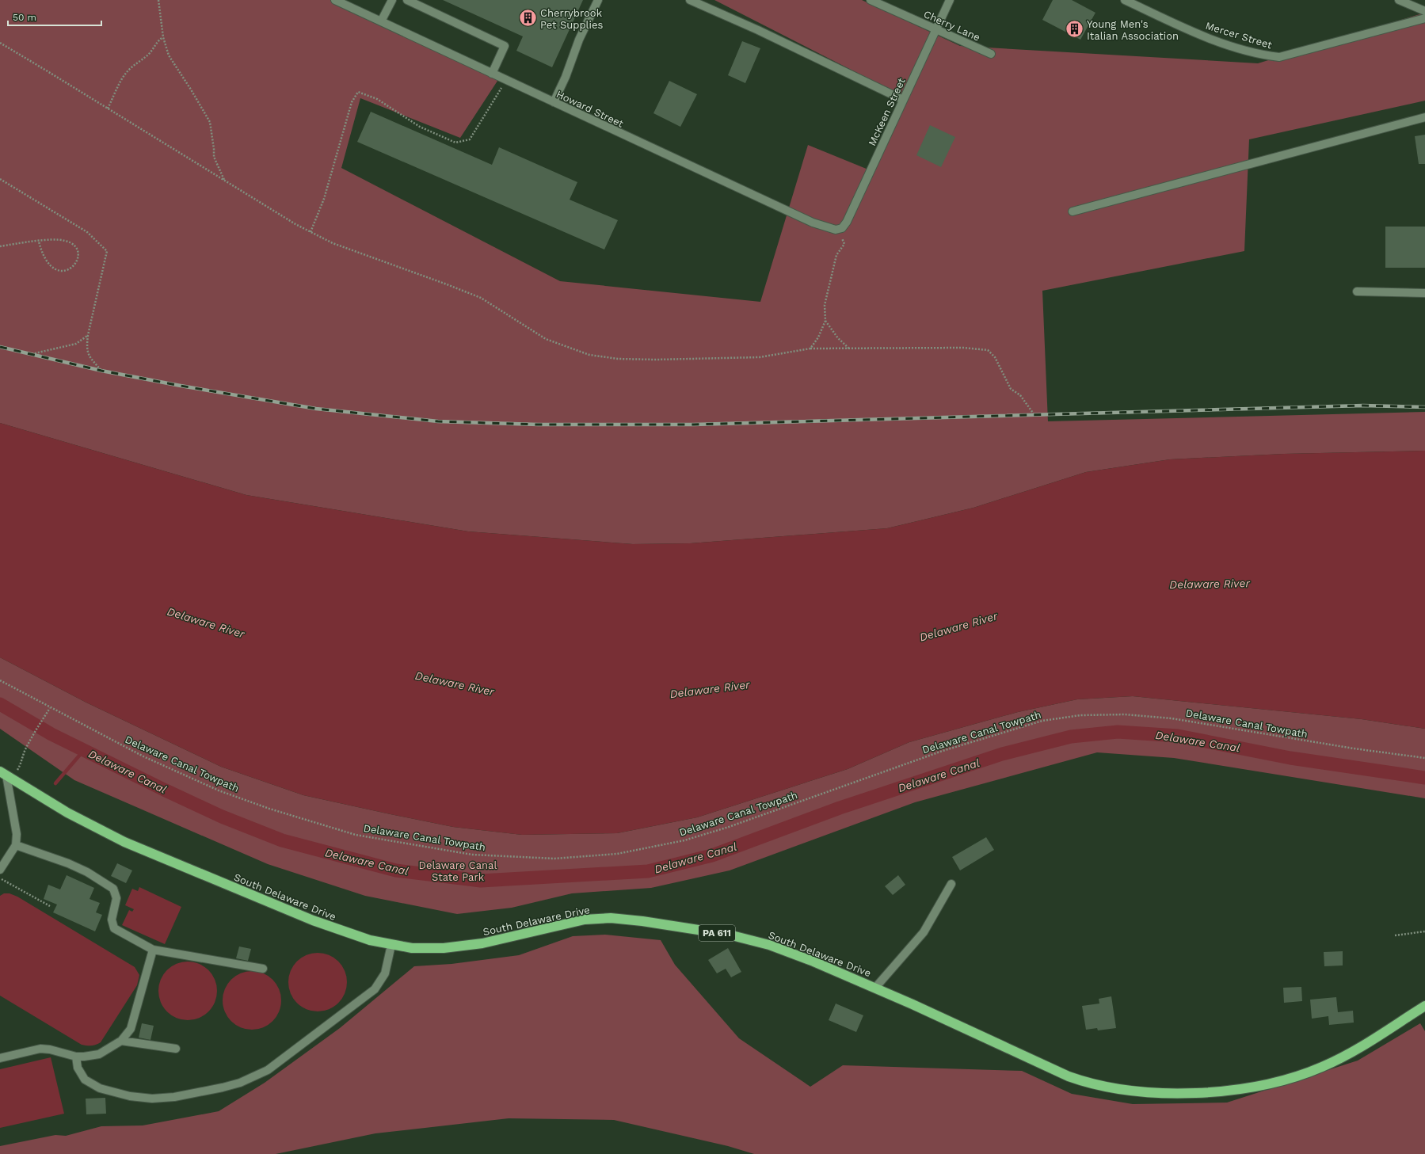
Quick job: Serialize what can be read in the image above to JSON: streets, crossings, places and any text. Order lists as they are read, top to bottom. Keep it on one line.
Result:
{"streets":{"highway":["South Delaware Drive","PA 611"],"street":["Cherry Lane","Mercer Street","Howard Street","McKeen Street"],"path":["Delaware Canal Towpath"]},"crossings":[["Cherry Lane","McKeen Street"],["Howard Street","McKeen Street"]],"water":["Delaware River","Delaware Canal"],"parks":["Delaware Canal State Park"],"places":{"building":["Cherrybrook Pet Supplies","Young Men's Italian Association"]},"scale_bar":"50 m"}
